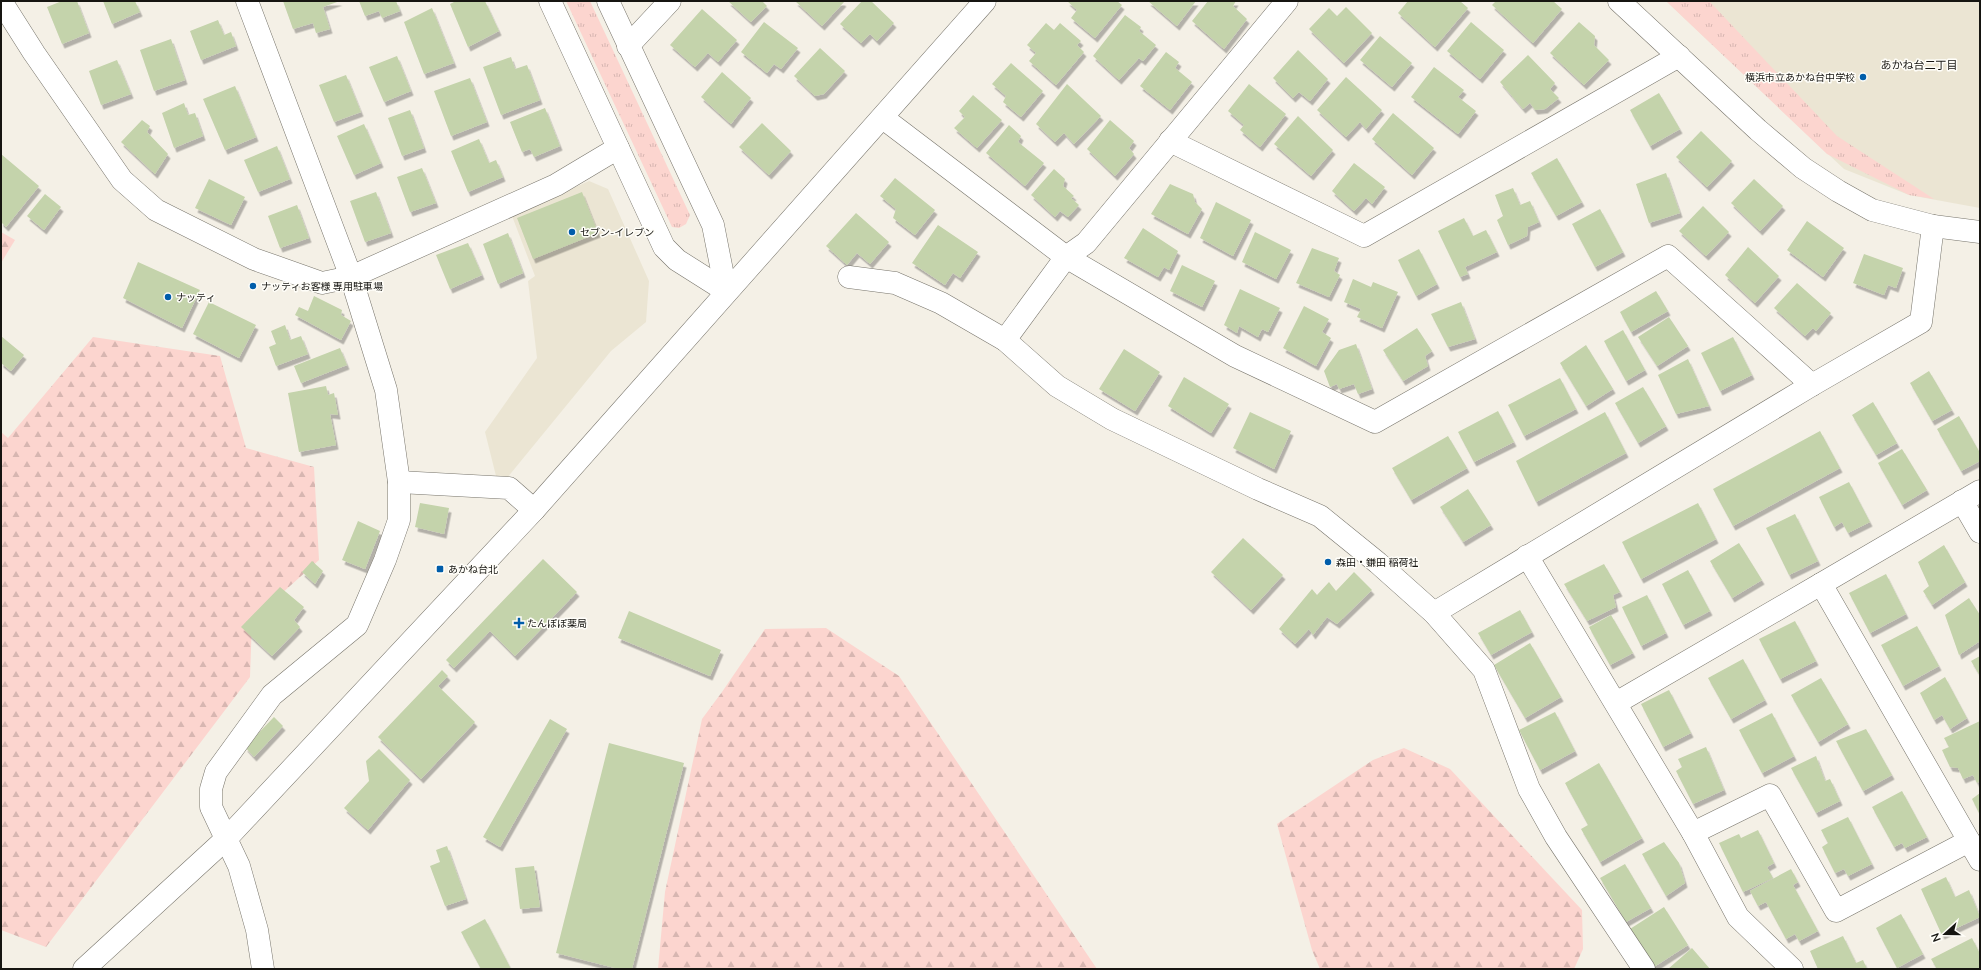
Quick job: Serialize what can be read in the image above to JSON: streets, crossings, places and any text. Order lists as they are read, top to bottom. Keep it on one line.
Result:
{"districts":["あかね台二丁目"],"places":{"other":["横浜市立あかね台中学校","セブン-イレブン","ナッティお客様 専用駐車場","ナッティ","森田・鎌田 稲荷社"],"transit":["あかね台北"],"health":["たんぽぽ薬局"]},"north":"left"}
